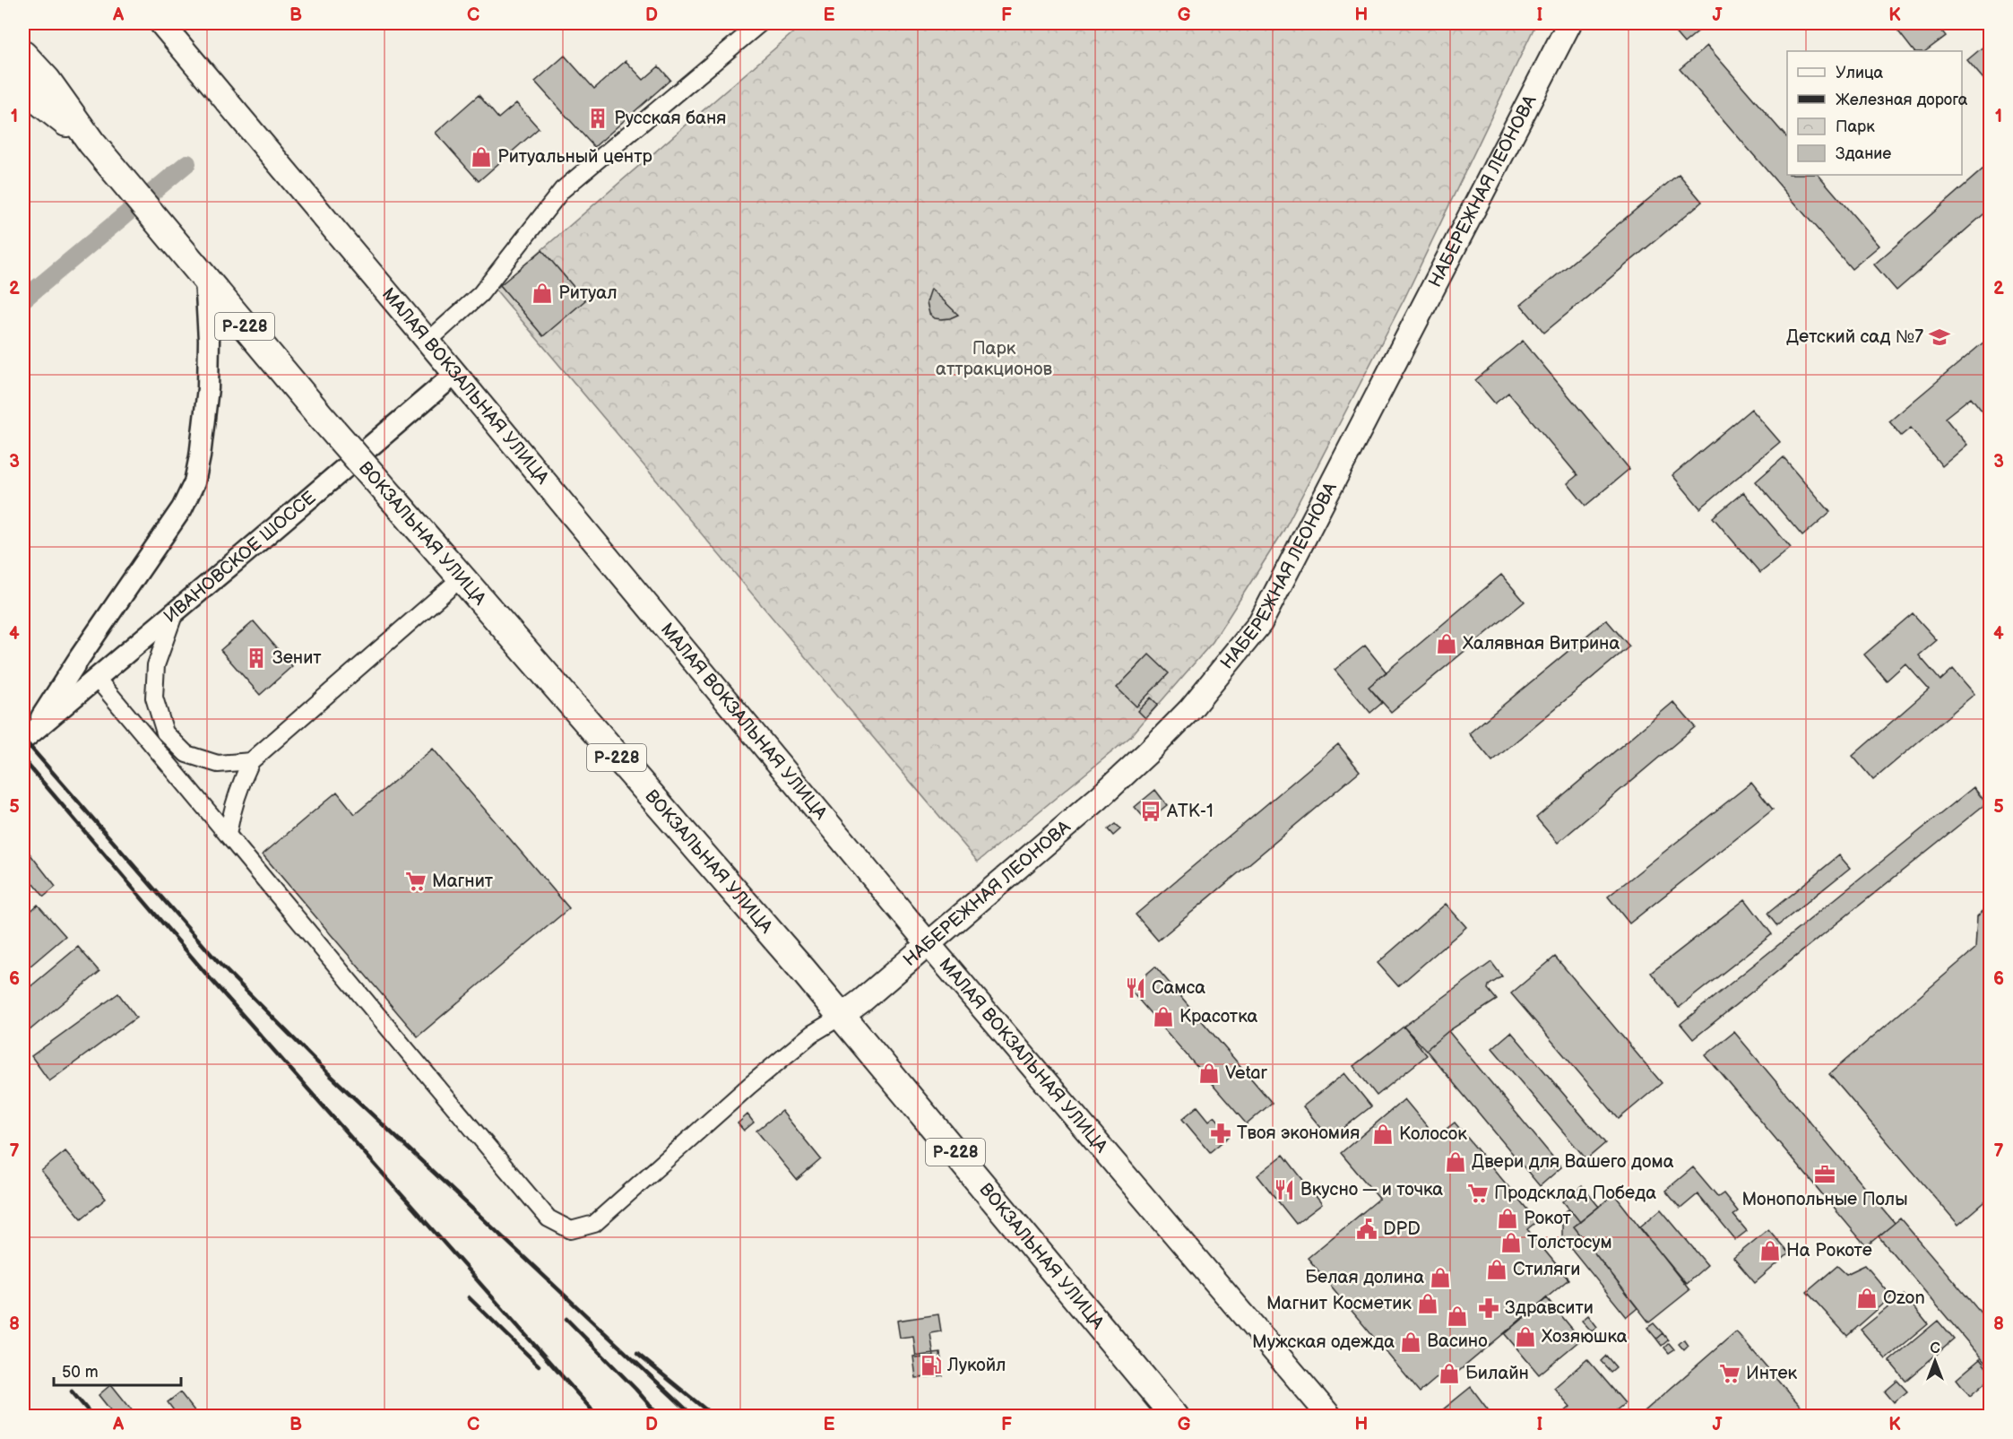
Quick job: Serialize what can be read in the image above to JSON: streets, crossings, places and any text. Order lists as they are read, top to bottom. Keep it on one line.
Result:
{"streets":{"highway":["Р-228","ВОКЗАЛЬНАЯ УЛИЦА"],"main road":["НАБЕРЕЖНАЯ ЛЕОНОВА","МАЛАЯ ВОКЗАЛЬНАЯ УЛИЦА"],"street":["ИВАНОВСКОЕ ШОССЕ"]},"crossings":[["НАБЕРЕЖНАЯ ЛЕОНОВА","МАЛАЯ ВОКЗАЛЬНАЯ УЛИЦА"],["НАБЕРЕЖНАЯ ЛЕОНОВА","ВОКЗАЛЬНАЯ УЛИЦА"],["Р-228","ВОКЗАЛЬНАЯ УЛИЦА"],["МАЛАЯ ВОКЗАЛЬНАЯ УЛИЦА","ИВАНОВСКОЕ ШОССЕ"]],"parks":["Парк аттракционов"],"places":{"building":["Русская баня","Зенит"],"shop":["Ритуальный центр","Ритуал","Халявная Витрина","Красотка","Vetar","Колосок","Двери для Вашего дома","Рокот","Толстосум","На Рокоте","Стиляги","Белая долина","Ozon","Магнит Косметик","Васино","Хозяюшка","Мужская одежда","Билайн"],"school or university":["Детский сад №7"],"bus stop":["АТК-1"],"supermarket":["Магнит","Продсклад Победа","Интек"],"restaurant":["Самса","Вкусно — и точка"],"pharmacy":["Твоя экономия","Здравсити"],"office":["Монопольные Полы"],"public building":["DPD"],"fuel station":["Лукойл"]},"legend":["Улица","Железная дорога","Парк","Здание"],"scale_bar":"50 m","north":"top","grid":{"columns":["A","B","C","D","E","F","G","H","I","J","K"],"rows":["1","2","3","4","5","6","7","8"]}}
